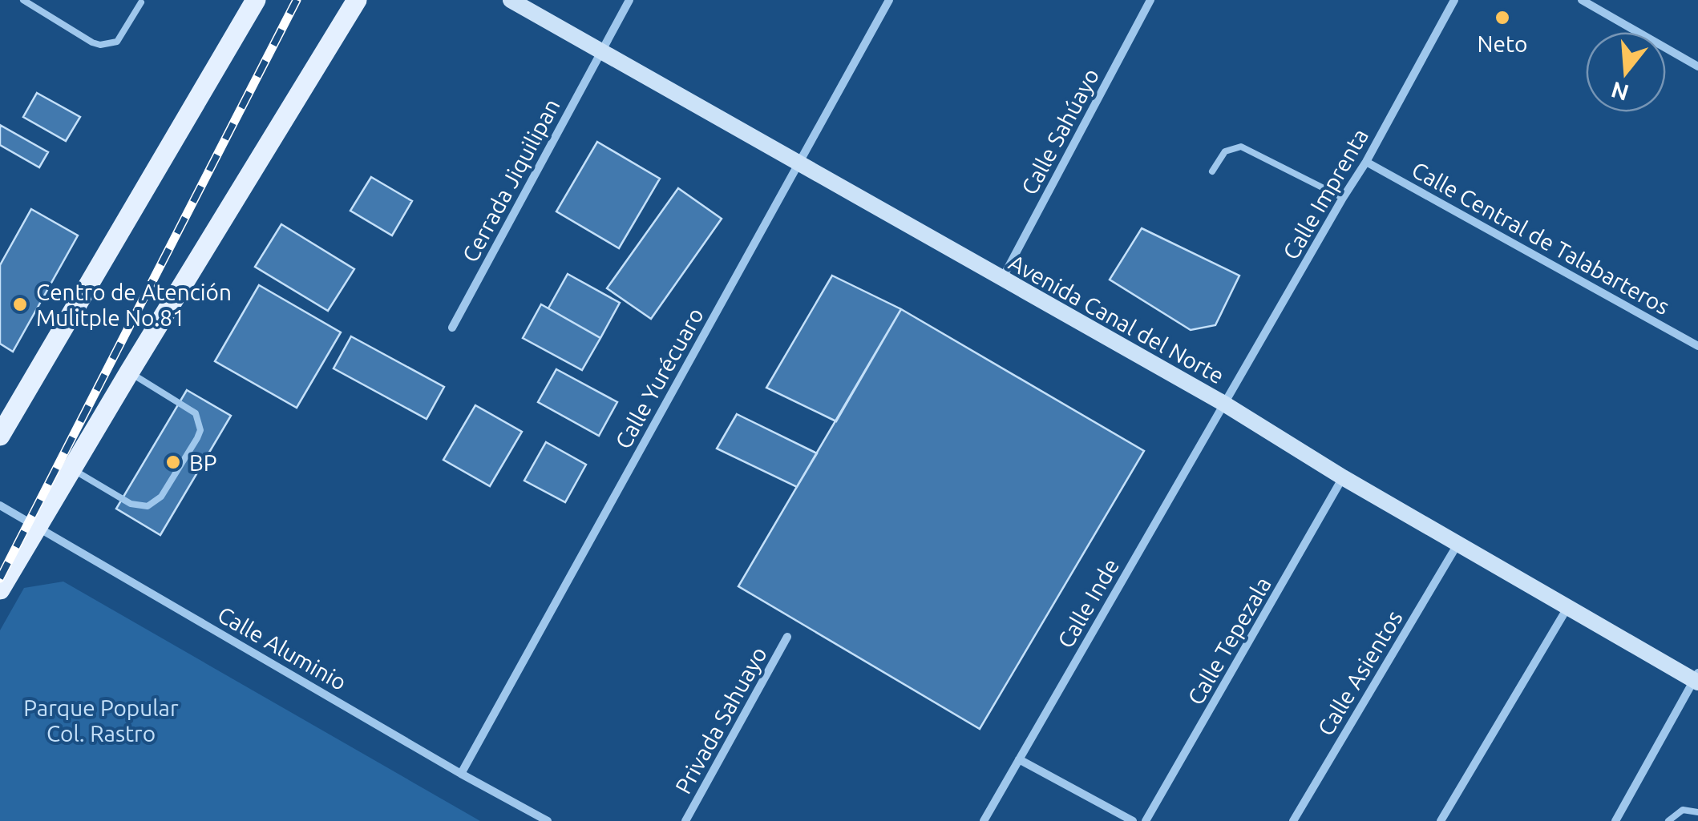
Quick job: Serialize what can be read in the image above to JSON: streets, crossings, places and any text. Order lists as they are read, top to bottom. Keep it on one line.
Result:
{"streets":{"main road":["Avenida Canal del Norte"],"street":["Calle Sahúayo","Cerrada Jiquilipan","Calle Imprenta","Calle Central de Talabarteros","Calle Yurécuaro","Calle Inde","Calle Tepezala","Calle Aluminio","Calle Asientos","Privada Sahuayo"]},"crossings":[["Calle Sahúayo","Avenida Canal del Norte"],["Cerrada Jiquilipan","Avenida Canal del Norte"],["Calle Imprenta","Calle Central de Talabarteros"],["Calle Imprenta","Avenida Canal del Norte"],["Calle Imprenta","Calle Inde"],["Avenida Canal del Norte","Calle Yurécuaro"],["Avenida Canal del Norte","Calle Inde"],["Avenida Canal del Norte","Calle Tepezala"],["Avenida Canal del Norte","Calle Asientos"],["Calle Yurécuaro","Calle Aluminio"]],"parks":["Parque Popular Col. Rastro"],"places":["Neto","Centro de Atención Mulitple No.81","BP"],"north":"bottom"}
